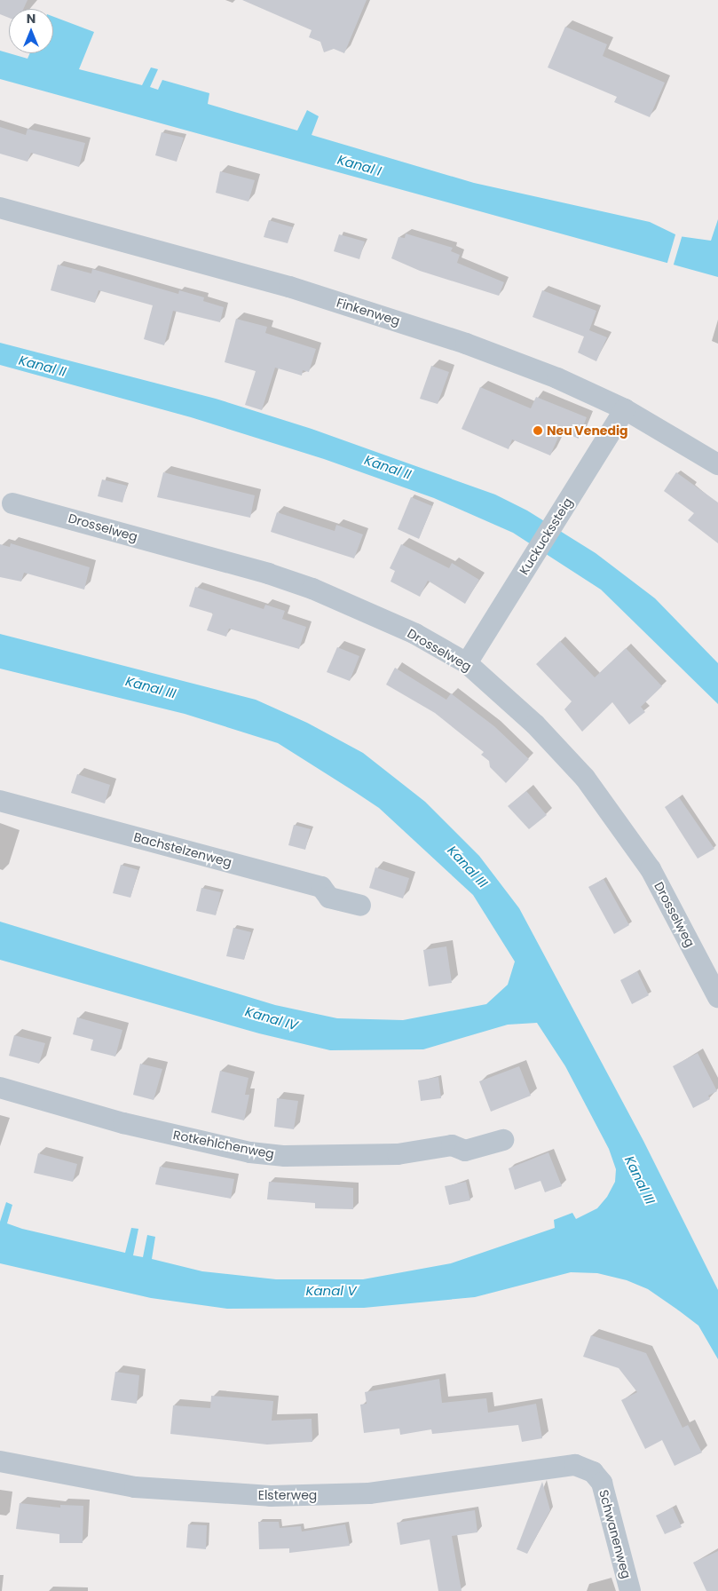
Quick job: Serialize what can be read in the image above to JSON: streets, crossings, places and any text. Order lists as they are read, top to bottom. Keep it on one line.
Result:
{"streets":{"street":["Finkenweg","Drosselweg","Kuckuckssteig","Bachstelzenweg","Rotkehlchenweg","Elsterweg","Schwanenweg"]},"crossings":[["Finkenweg","Kuckuckssteig"],["Drosselweg","Kuckuckssteig"],["Elsterweg","Schwanenweg"]],"water":["Kanal I","Kanal II","Kanal III","Kanal IV","Kanal V"],"places":["Neu Venedig"],"north":"top"}
